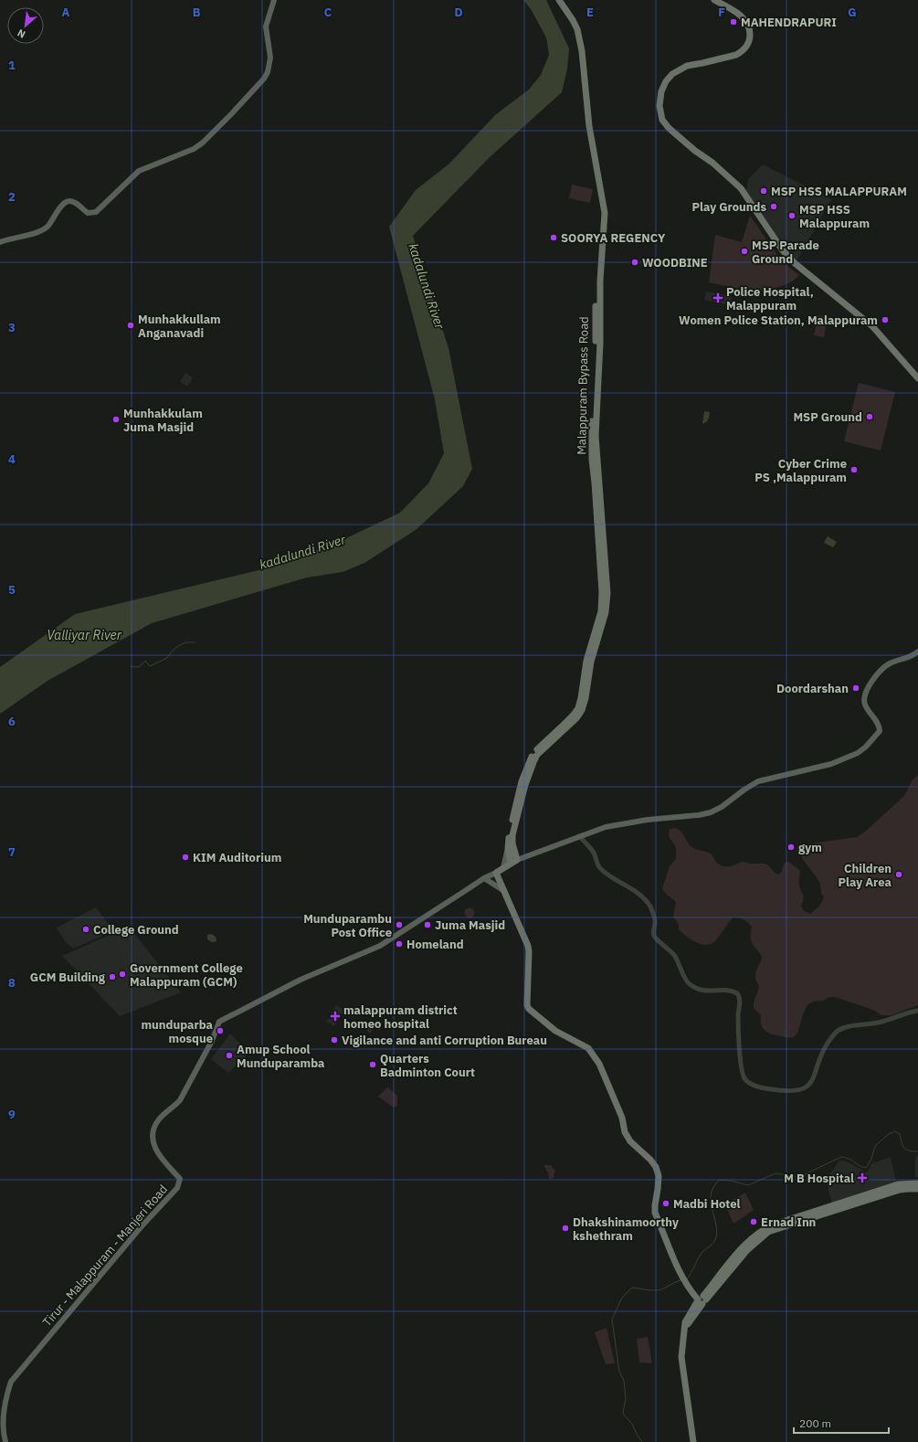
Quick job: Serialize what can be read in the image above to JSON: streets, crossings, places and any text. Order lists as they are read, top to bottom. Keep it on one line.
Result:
{"streets":{"highway":["Malappuram Bypass Road","Tirur - Malappuram - Manjeri Road"]},"crossings":[["Malappuram Bypass Road","Tirur - Malappuram - Manjeri Road"]],"water":["kadalundi River","Valliyar River"],"places":{"other":["MAHENDRAPURI","MSP HSS MALAPPURAM","Play Grounds","MSP HSS Malappuram","SOORYA REGENCY","MSP Parade Ground","WOODBINE","Women Police Station, Malappuram","Munhakkullam Anganavadi","MSP Ground","Munhakkulam Juma Masjid","Cyber Crime PS ,Malappuram","Doordarshan","gym","KIM Auditorium","Children Play Area","Munduparambu Post Office","Juma Masjid","College Ground","Homeland","Government College Malappuram (GCM)","GCM Building","munduparba mosque","Vigilance and anti Corruption Bureau","Amup School Munduparamba","Quarters Badminton Court","Madbi Hotel","Ernad Inn","Dhakshinamoorthy kshethram"],"health":["Police Hospital, Malappuram","malappuram district homeo hospital","M B Hospital"]},"scale_bar":"200 m","north":"bottom left","grid":{"columns":["A","B","C","D","E","F","G"],"rows":["1","2","3","4","5","6","7","8","9"]}}
